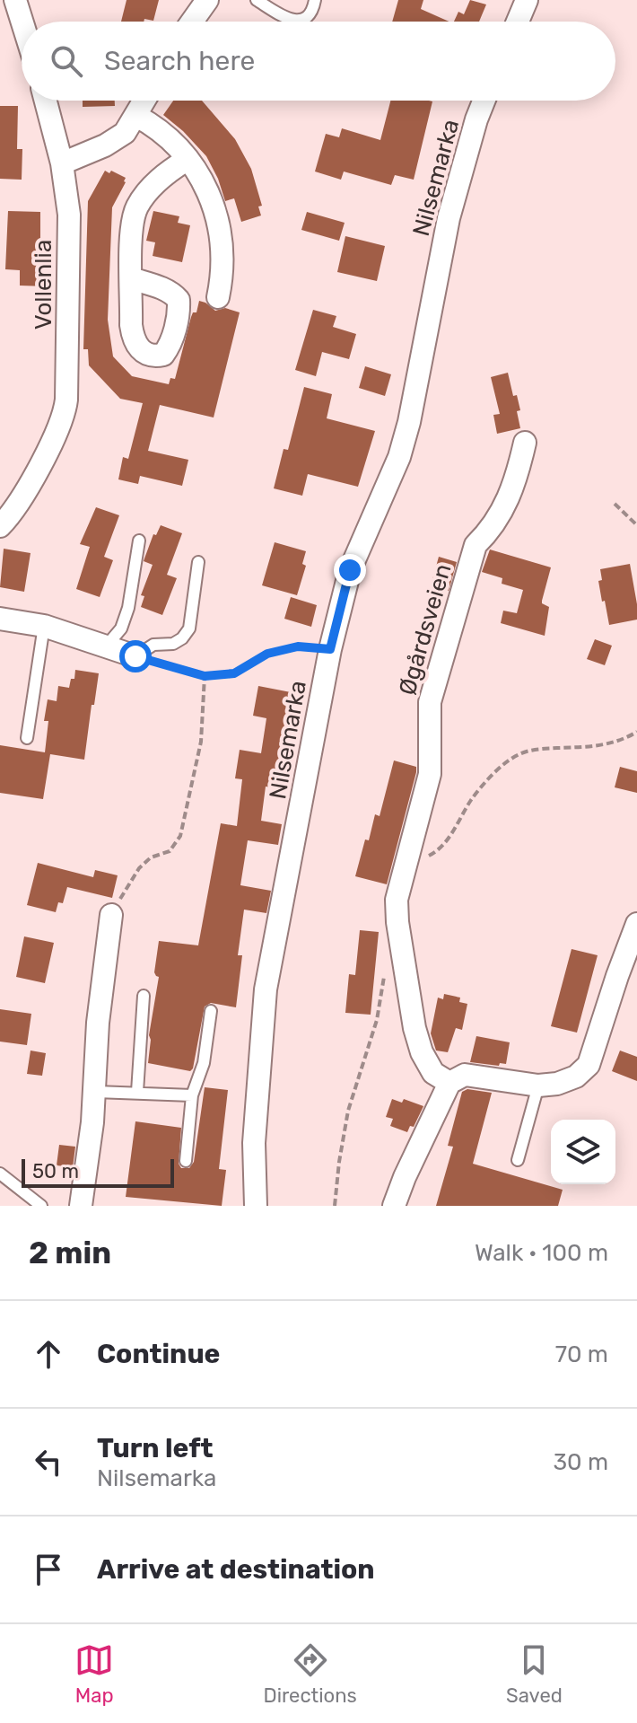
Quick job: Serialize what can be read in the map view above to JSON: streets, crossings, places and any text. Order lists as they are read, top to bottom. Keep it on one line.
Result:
{"streets":{"street":["Nilsemarka","Vollenlia","Øgårdsveien"]},"scale_bar":"50 m","page":{"search":"Search here","scale":"50 m","heading":["2 min","Walk · 100 m"],"list":[["Continue","70 m"],["Turn left","Nilsemarka","30 m"],"Arrive at destination"],"nav":["Map","Directions","Saved"]}}
